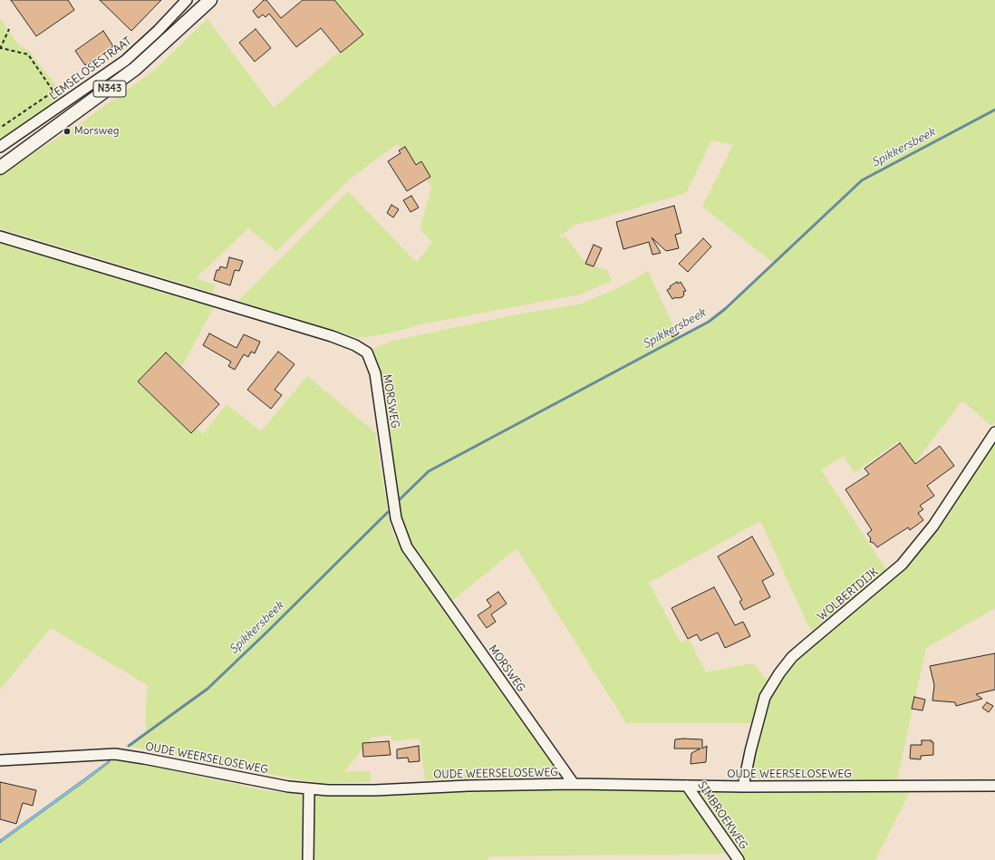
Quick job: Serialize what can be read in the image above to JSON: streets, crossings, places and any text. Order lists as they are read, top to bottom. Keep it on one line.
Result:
{"streets":{"main road":["N343"],"street":["LEMSELOSESTRAAT","MORSWEG","WOLBERTDIJK","OUDE WEERSELOSEWEG","SIMBROEKWEG"]},"crossings":[["MORSWEG","OUDE WEERSELOSEWEG"],["WOLBERTDIJK","OUDE WEERSELOSEWEG"],["OUDE WEERSELOSEWEG","SIMBROEKWEG"]],"water":["Spikkersbeek"],"places":["Morsweg"]}
